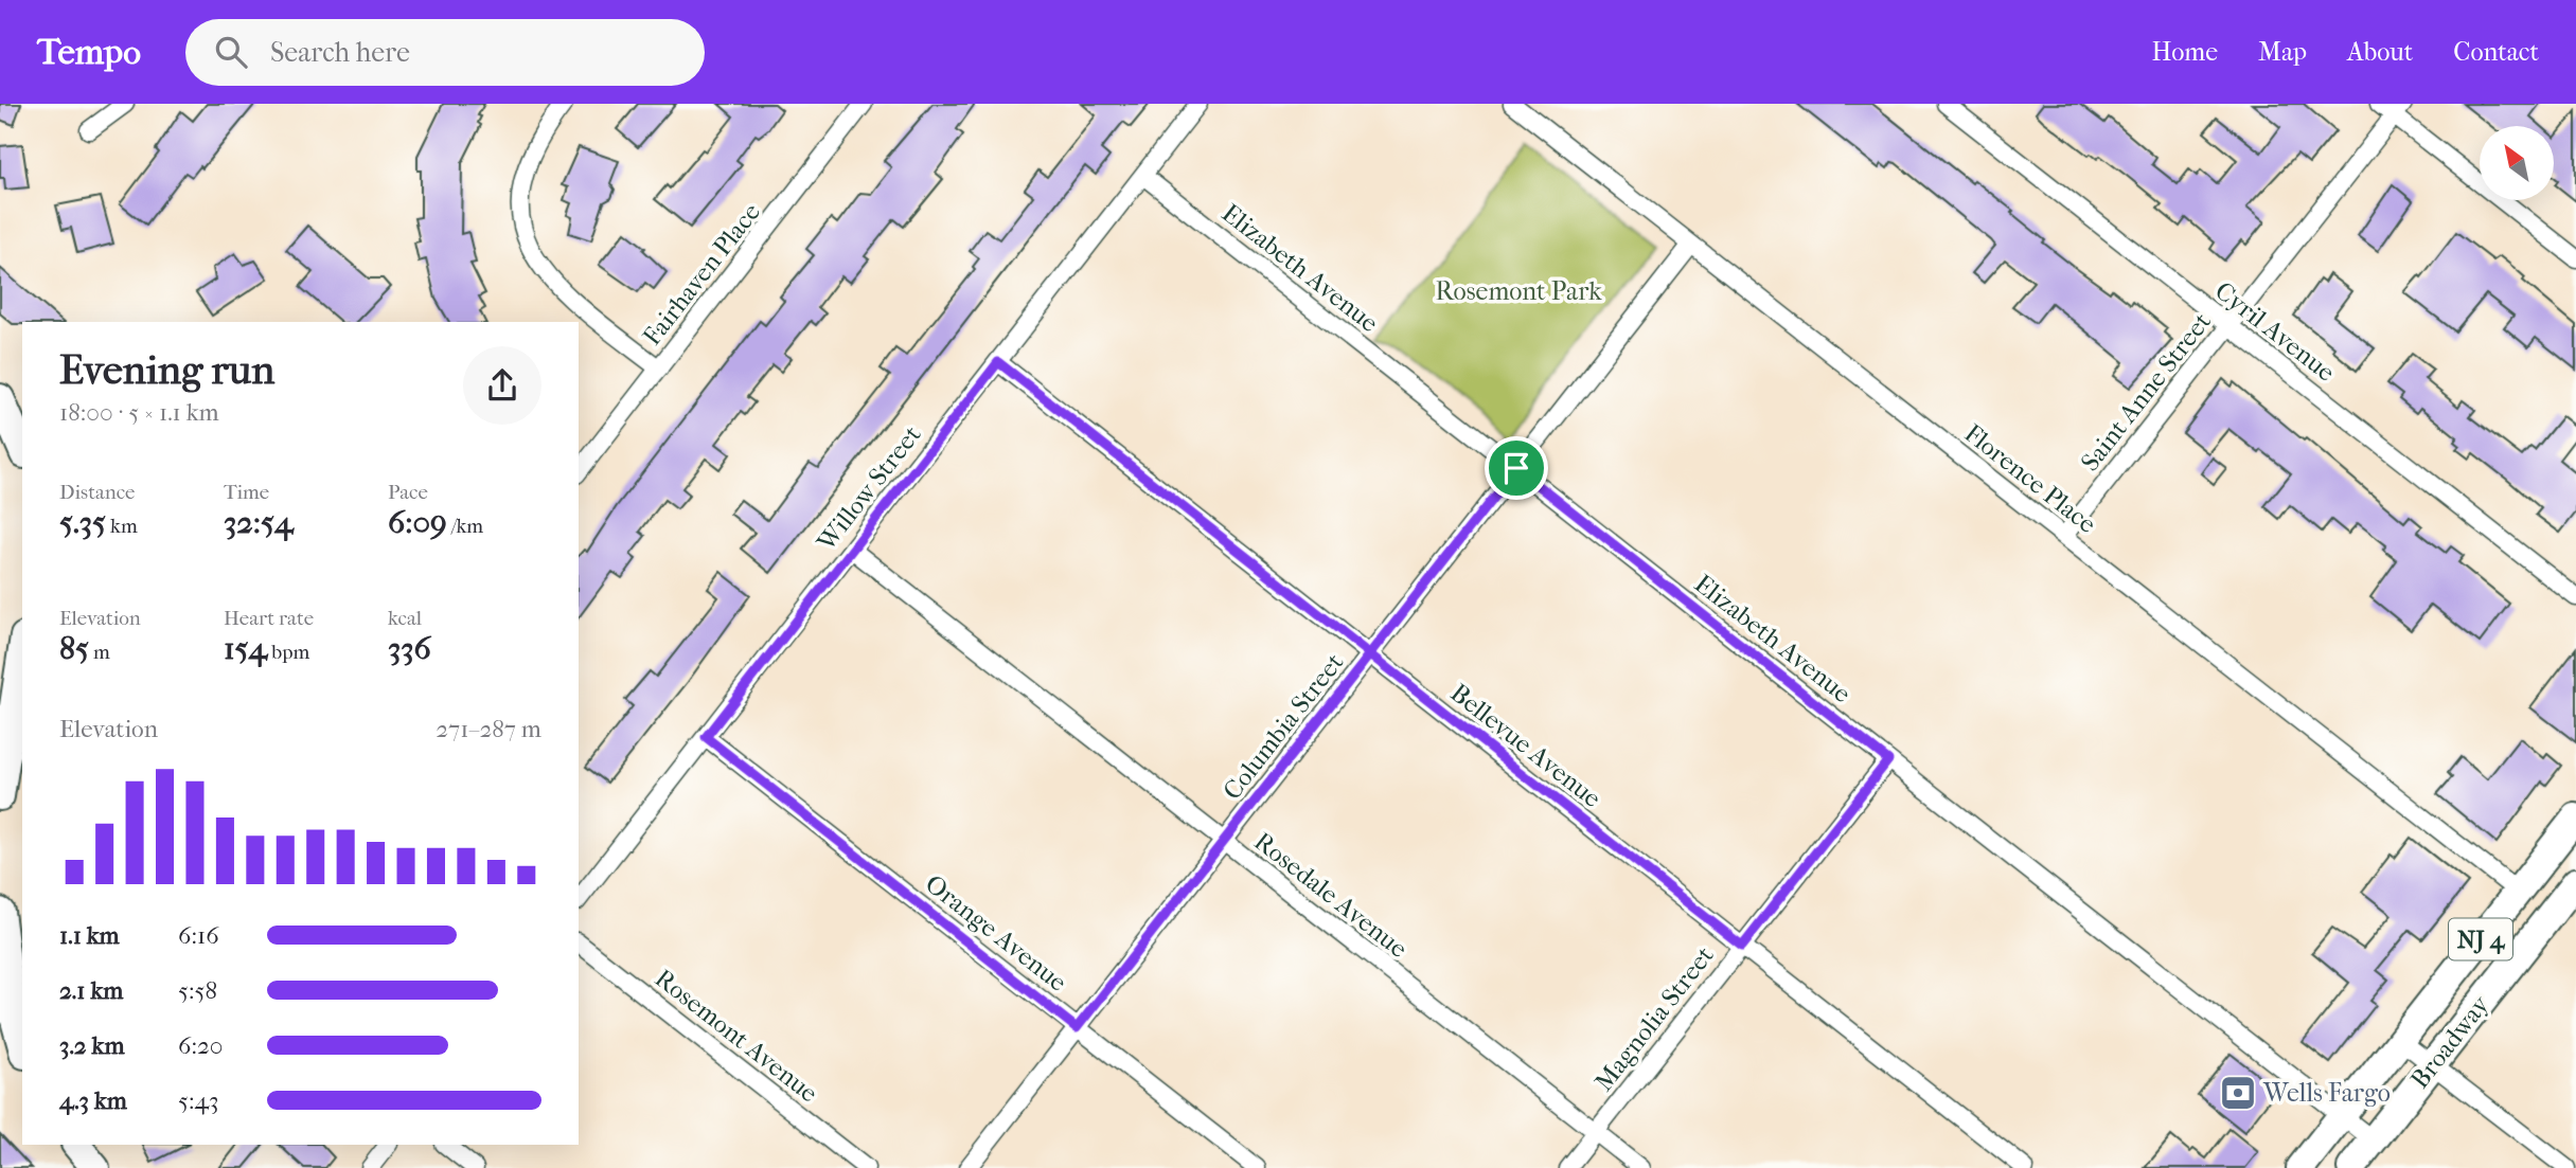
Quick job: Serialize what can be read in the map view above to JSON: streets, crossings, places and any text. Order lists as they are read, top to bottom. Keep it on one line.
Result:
{"streets":{"main road":["NJ 4","Broadway"],"street":["Elizabeth Avenue","Fairhaven Place","Cyril Avenue","Saint Anne Street","Florence Place","Willow Street","Columbia Street","Bellevue Avenue","Rosedale Avenue","Orange Avenue","Magnolia Street","Rosemont Avenue"]},"crossings":[["Elizabeth Avenue","Willow Street"],["Elizabeth Avenue","Columbia Street"],["Elizabeth Avenue","Magnolia Street"],["Elizabeth Avenue","Broadway"],["Cyril Avenue","Saint Anne Street"],["Saint Anne Street","Florence Place"],["Florence Place","Columbia Street"],["Florence Place","Broadway"],["Willow Street","Bellevue Avenue"],["Willow Street","Rosedale Avenue"],["Willow Street","Orange Avenue"],["Columbia Street","Bellevue Avenue"],["Columbia Street","Rosedale Avenue"],["Columbia Street","Orange Avenue"],["Bellevue Avenue","Magnolia Street"],["Rosedale Avenue","Magnolia Street"]],"parks":["Rosemont Park"],"places":{"bank":["Wells Fargo"]},"north":"top left","page":{"header":"Tempo","search":"Search here","nav":["Home","Map","About","Contact"],"heading":["Evening run","18:00 · 5 × 1.1 km"],"stats":[["Distance","5.35 km"],["Time","32:54"],["Pace","6:09 /km"],["Elevation","85 m"],["Heart rate","154 bpm"],["kcal","336"]],"chart":["Elevation","271–287 m"],"list":[{"name":"1.1 km","note":"6:16"},{"name":"2.1 km","note":"5:58"},{"name":"3.2 km","note":"6:20"},{"name":"4.3 km","note":"5:43"}]}}
